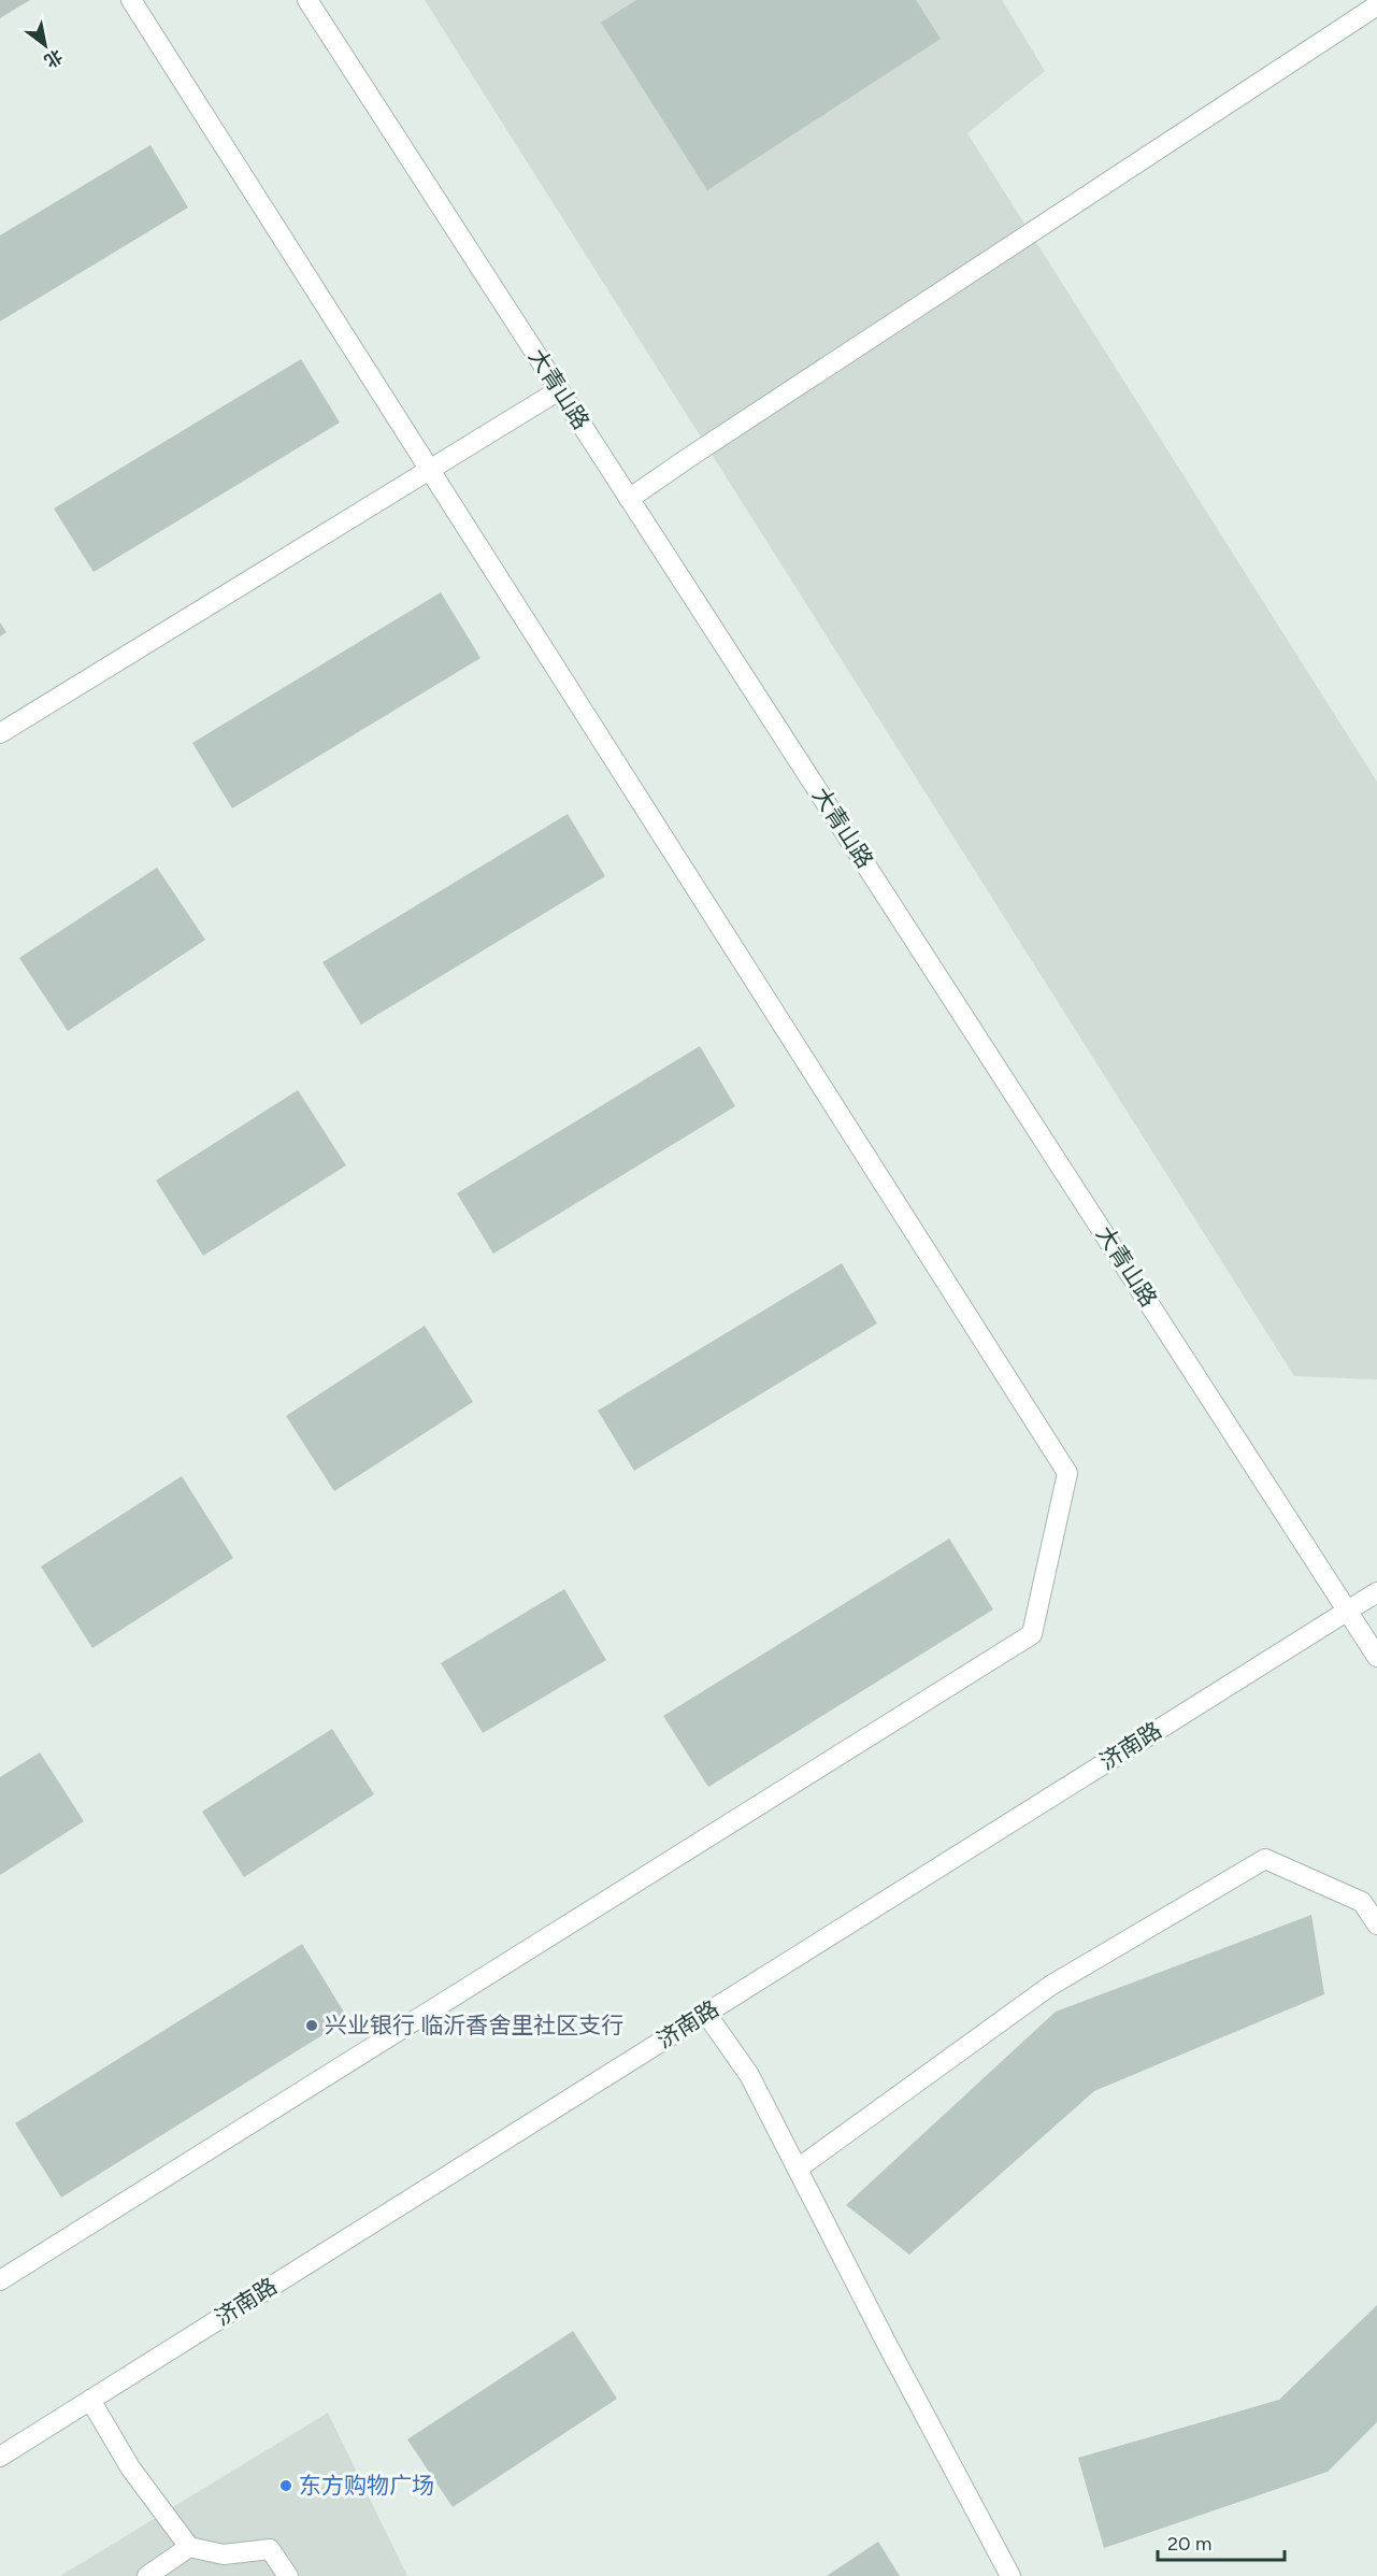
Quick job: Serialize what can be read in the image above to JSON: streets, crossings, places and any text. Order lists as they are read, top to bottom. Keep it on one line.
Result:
{"streets":{"street":["大青山路","济南路"]},"crossings":[["大青山路","济南路"]],"places":["兴业银行 临沂香舍里社区支行","东方购物广场"],"scale_bar":"20 m","north":"bottom right"}
